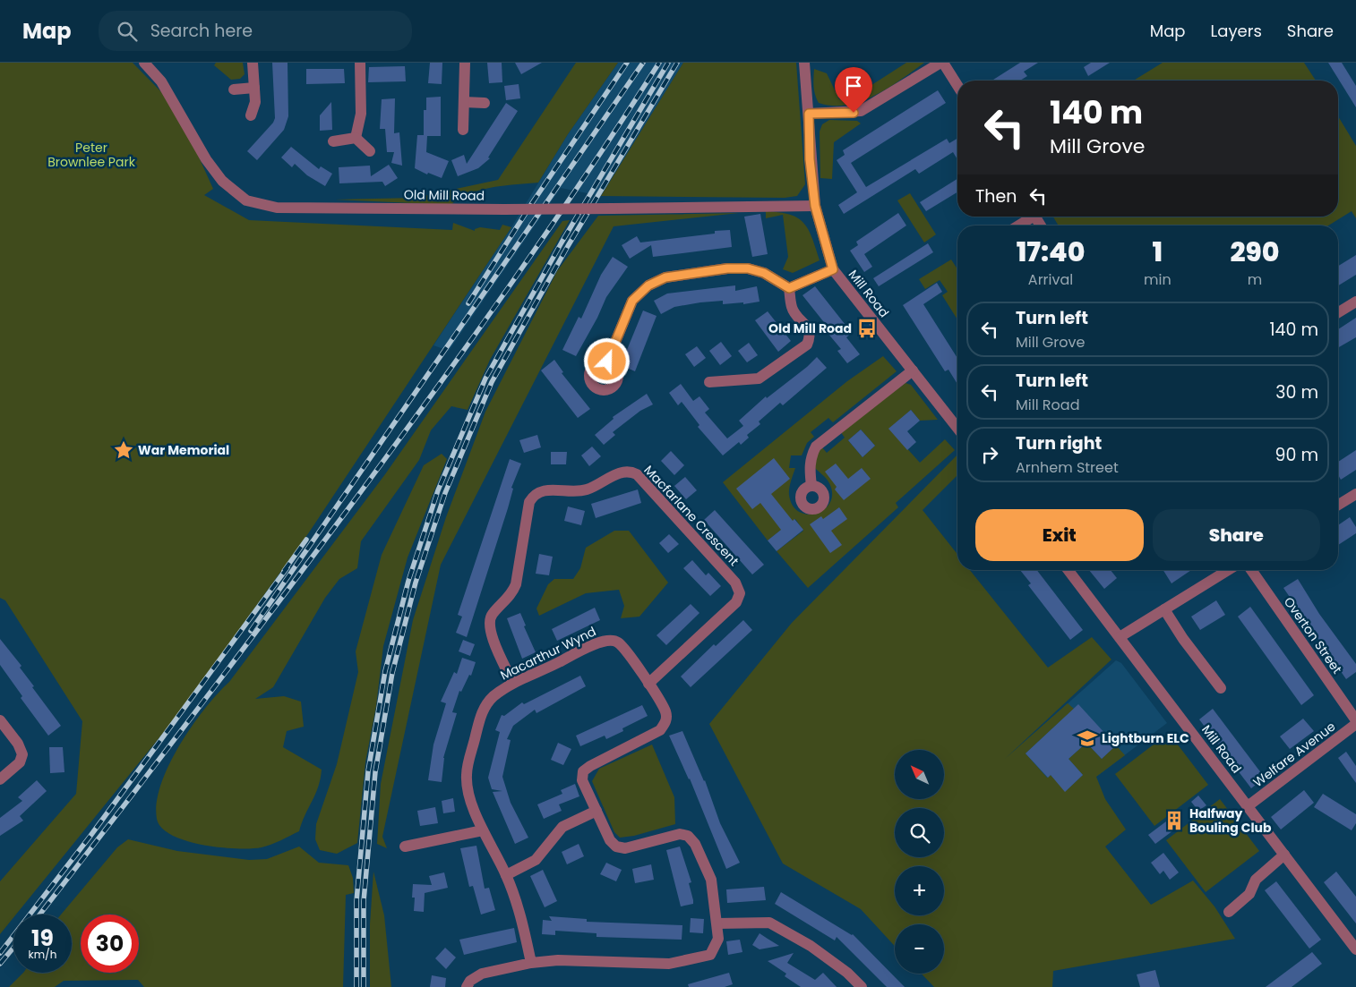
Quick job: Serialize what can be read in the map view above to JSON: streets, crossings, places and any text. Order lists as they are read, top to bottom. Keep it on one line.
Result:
{"streets":{"street":["Old Mill Road","Mill Road","Macfarlane Crescent","Overton Street","Macarthur Wynd","Welfare Avenue"]},"crossings":[["Old Mill Road","Mill Road"],["Mill Road","Welfare Avenue"],["Macfarlane Crescent","Macarthur Wynd"]],"parks":["Peter Brownlee Park"],"places":{"bus stop":["Old Mill Road"],"place":["War Memorial"],"school or university":["Lightburn ELC"],"building":["Halfway Bouling Club"]},"north":"top left","page":{"header":"Map","search":"Search here","nav":["Map","Layers","Share"],"turn":["140 m","Mill Grove"],"then":"Then","eta":["17:40","Arrival","1","min","290","m"],"list":[{"name":"Turn left","note":"Mill Grove","value":"140 m"},{"name":"Turn left","note":"Mill Road","value":"30 m"},{"name":"Turn right","note":"Arnhem Street","value":"90 m"}],"buttons":["Exit","Share"],"map_buttons":["+","−"],"speed":"19 km/h","limit":"30"}}
